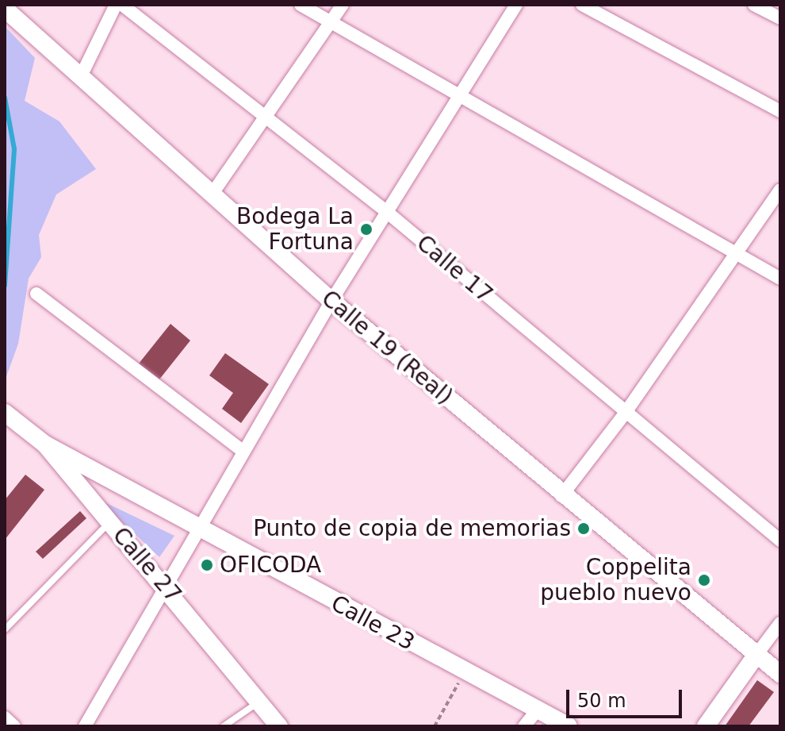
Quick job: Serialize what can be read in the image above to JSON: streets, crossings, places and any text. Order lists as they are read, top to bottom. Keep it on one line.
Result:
{"streets":{"main road":["Calle 19 (Real)","Calle 27","Calle 23"],"street":["Calle 17"]},"crossings":[["Calle 27","Calle 23"]],"places":["Bodega La Fortuna","Punto de copia de memorias","OFICODA","Coppelita pueblo nuevo"],"scale_bar":"50 m"}
